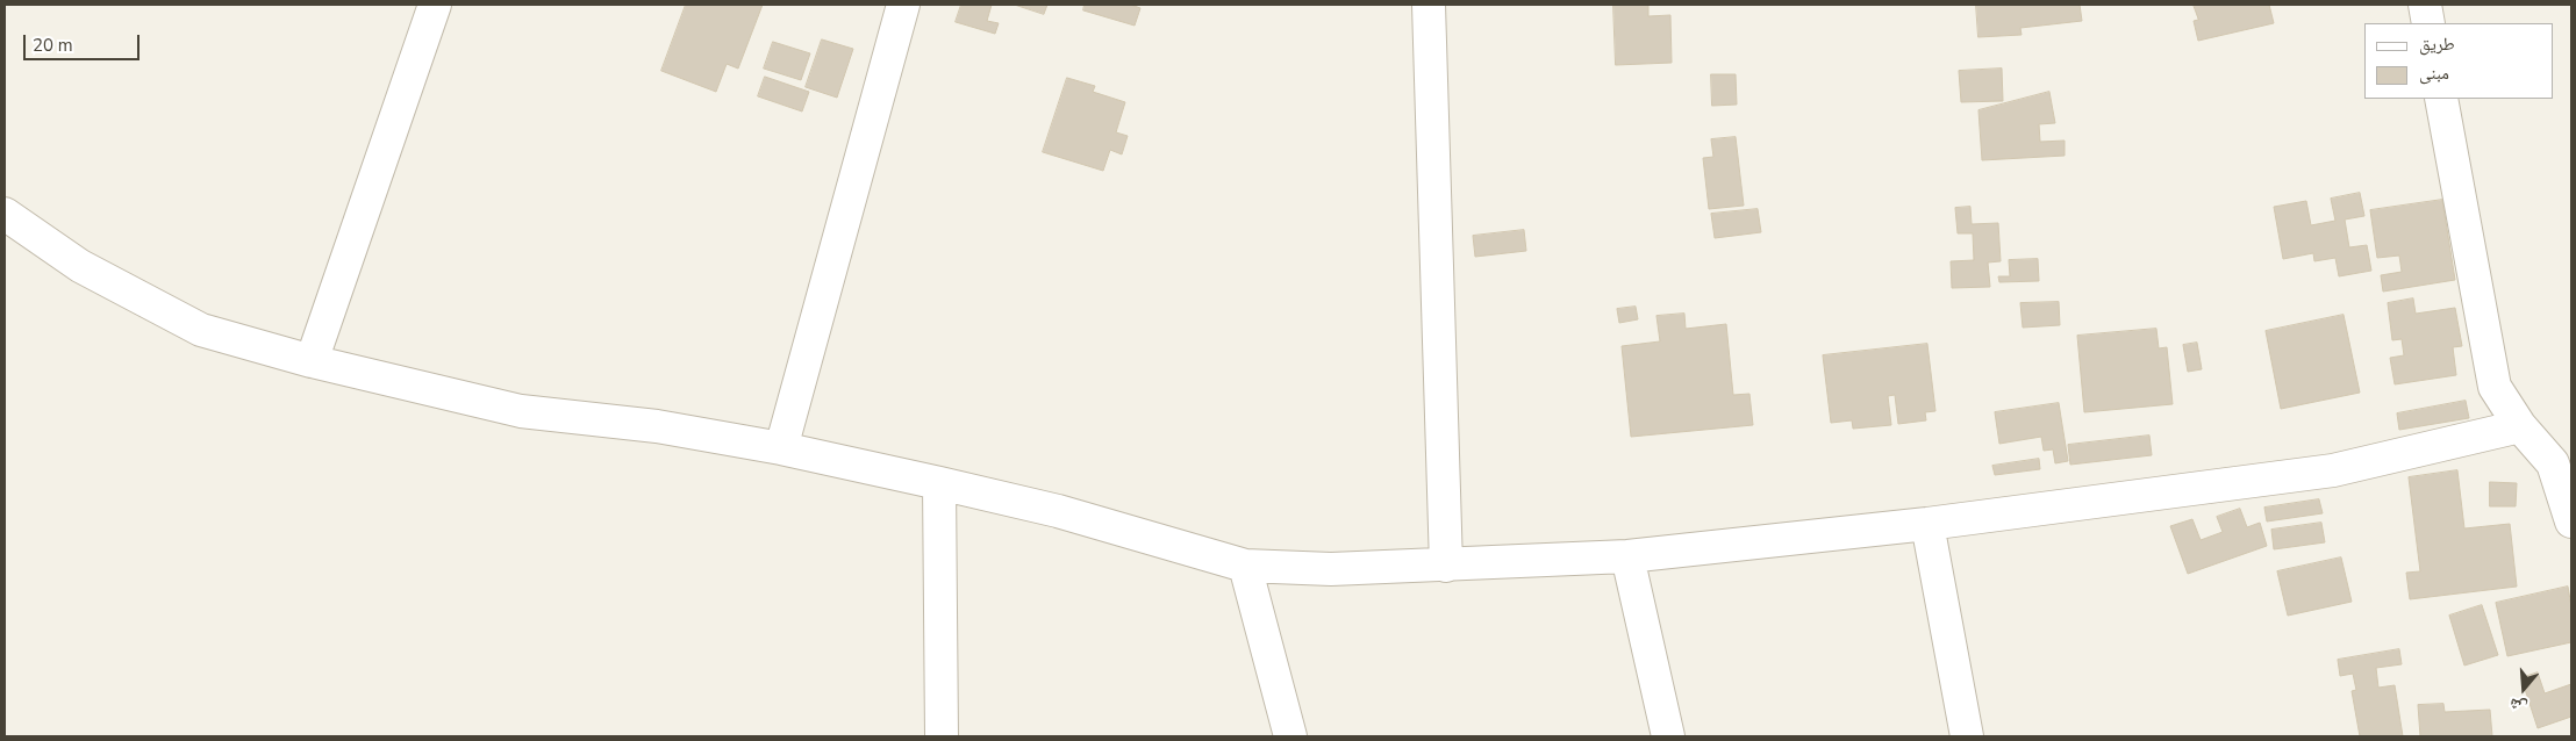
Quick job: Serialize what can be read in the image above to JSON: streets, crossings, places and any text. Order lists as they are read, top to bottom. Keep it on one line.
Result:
{"legend":["طريق","مبنى"],"scale_bar":"20 m","north":"bottom"}
